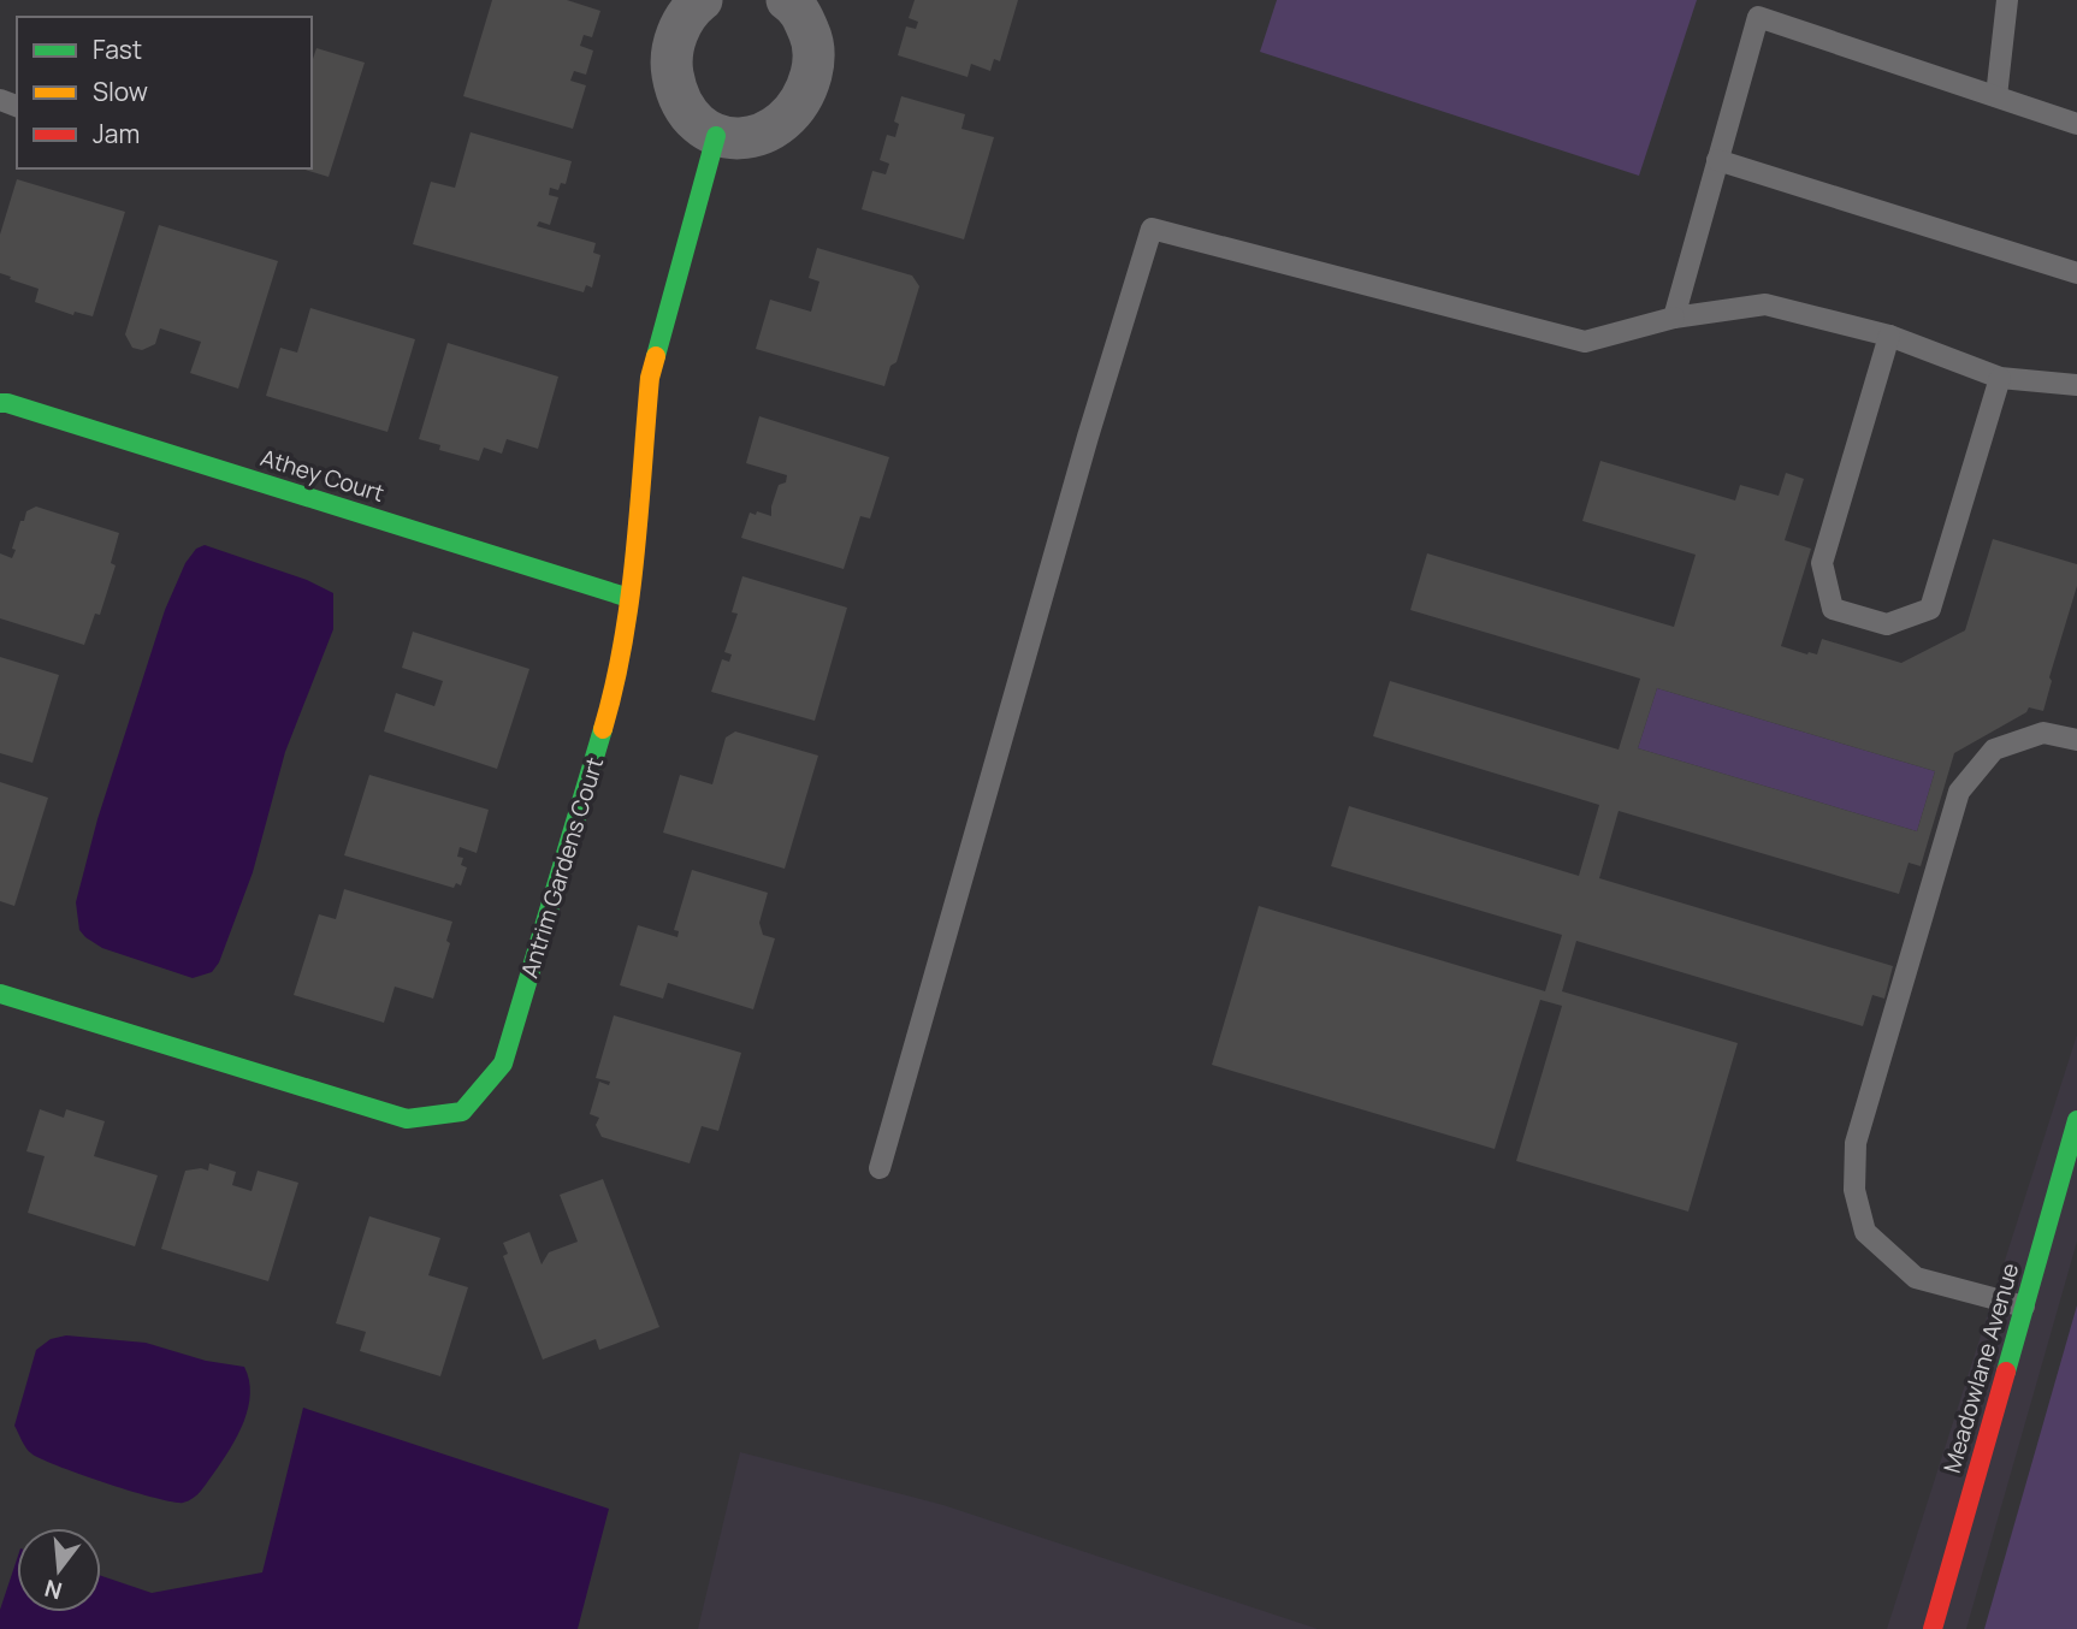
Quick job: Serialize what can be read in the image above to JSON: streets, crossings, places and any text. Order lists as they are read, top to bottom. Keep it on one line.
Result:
{"streets":{"street":["Athey Court","Antrim Gardens Court","Meadowlane Avenue"]},"crossings":[["Athey Court","Antrim Gardens Court"]],"legend":["Fast","Slow","Jam"],"north":"bottom"}
